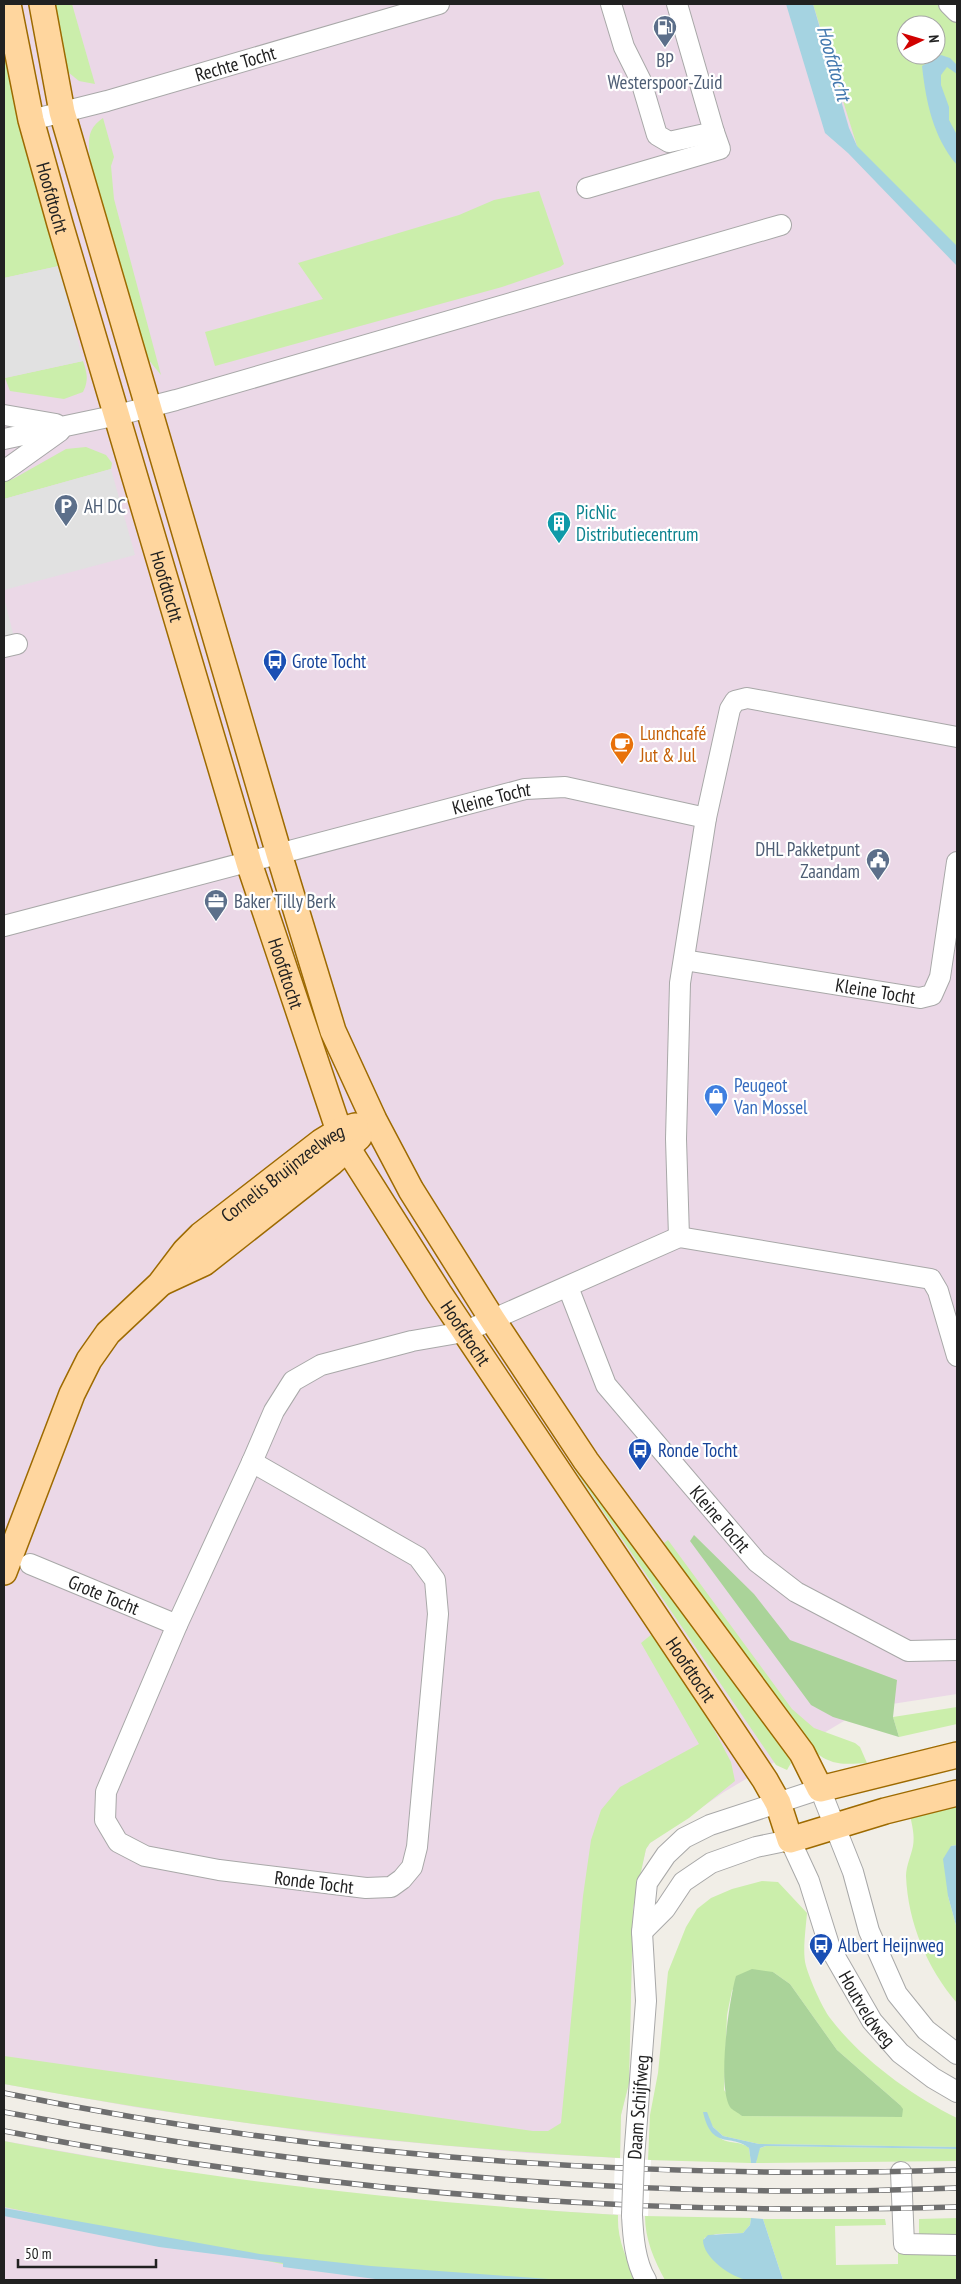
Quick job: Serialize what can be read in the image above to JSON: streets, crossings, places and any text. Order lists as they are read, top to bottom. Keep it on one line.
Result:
{"streets":{"main road":["Hoofdtocht","Cornelis Bruijnzeelweg"],"street":["Rechte Tocht","Kleine Tocht","Grote Tocht","Ronde Tocht","Houtveldweg","Daam Schijfweg"]},"crossings":[["Rechte Tocht","Hoofdtocht"],["Hoofdtocht","Kleine Tocht"],["Hoofdtocht","Cornelis Bruijnzeelweg"],["Hoofdtocht","Ronde Tocht"],["Hoofdtocht","Houtveldweg"],["Hoofdtocht","Daam Schijfweg"],["Grote Tocht","Ronde Tocht"]],"water":["Hoofdtocht"],"places":{"fuel station":["BP Westerspoor-Zuid"],"parking":["AH DC"],"building":["PicNic Distributiecentrum"],"bus stop":["Grote Tocht","Ronde Tocht","Albert Heijnweg"],"cafe":["Lunchcafé Jut & Jul"],"public building":["DHL Pakketpunt Zaandam"],"office":["Baker Tilly Berk"],"shop":["Peugeot Van Mossel"]},"scale_bar":"50 m","north":"right"}
